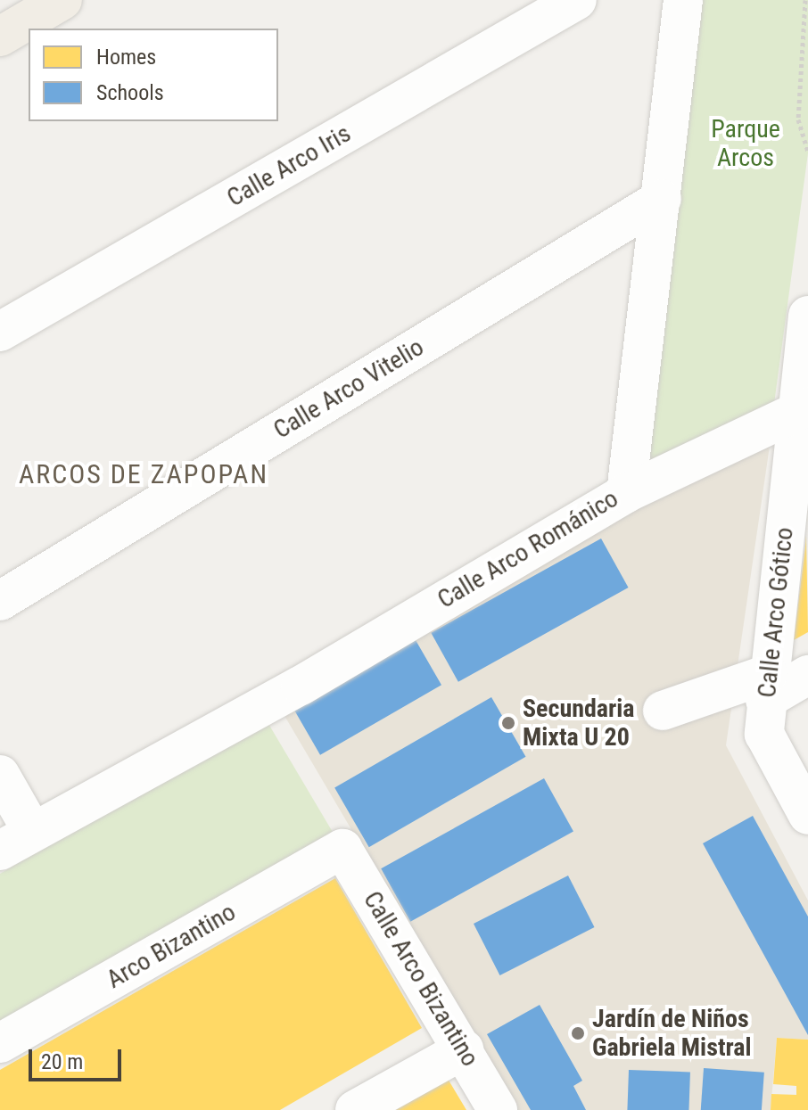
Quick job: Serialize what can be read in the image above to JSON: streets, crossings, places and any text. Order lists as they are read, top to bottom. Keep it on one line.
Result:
{"streets":{"street":["Calle Arco Iris","Calle Arco Vitelio","Calle Arco Románico","Calle Arco Gótico","Arco Bizantino","Calle Arco Bizantino"]},"crossings":[["Calle Arco Vitelio","Calle Arco Románico"],["Arco Bizantino","Calle Arco Bizantino"]],"districts":["ARCOS DE ZAPOPAN"],"parks":["Parque Arcos"],"places":["Secundaria Mixta U 20","Jardín de Niños Gabriela Mistral"],"legend":["Homes","Schools"],"scale_bar":"20 m"}
